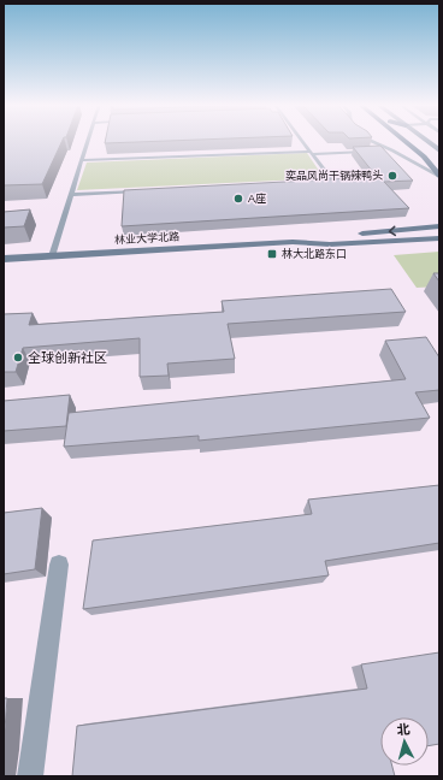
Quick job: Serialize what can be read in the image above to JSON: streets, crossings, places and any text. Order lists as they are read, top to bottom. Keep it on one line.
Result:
{"streets":{"street":["林业大学北路"]},"places":{"other":["奕品风尚干锅辣鸭头","A座","全球创新社区"],"transit":["林大北路东口"]},"north":"top"}
